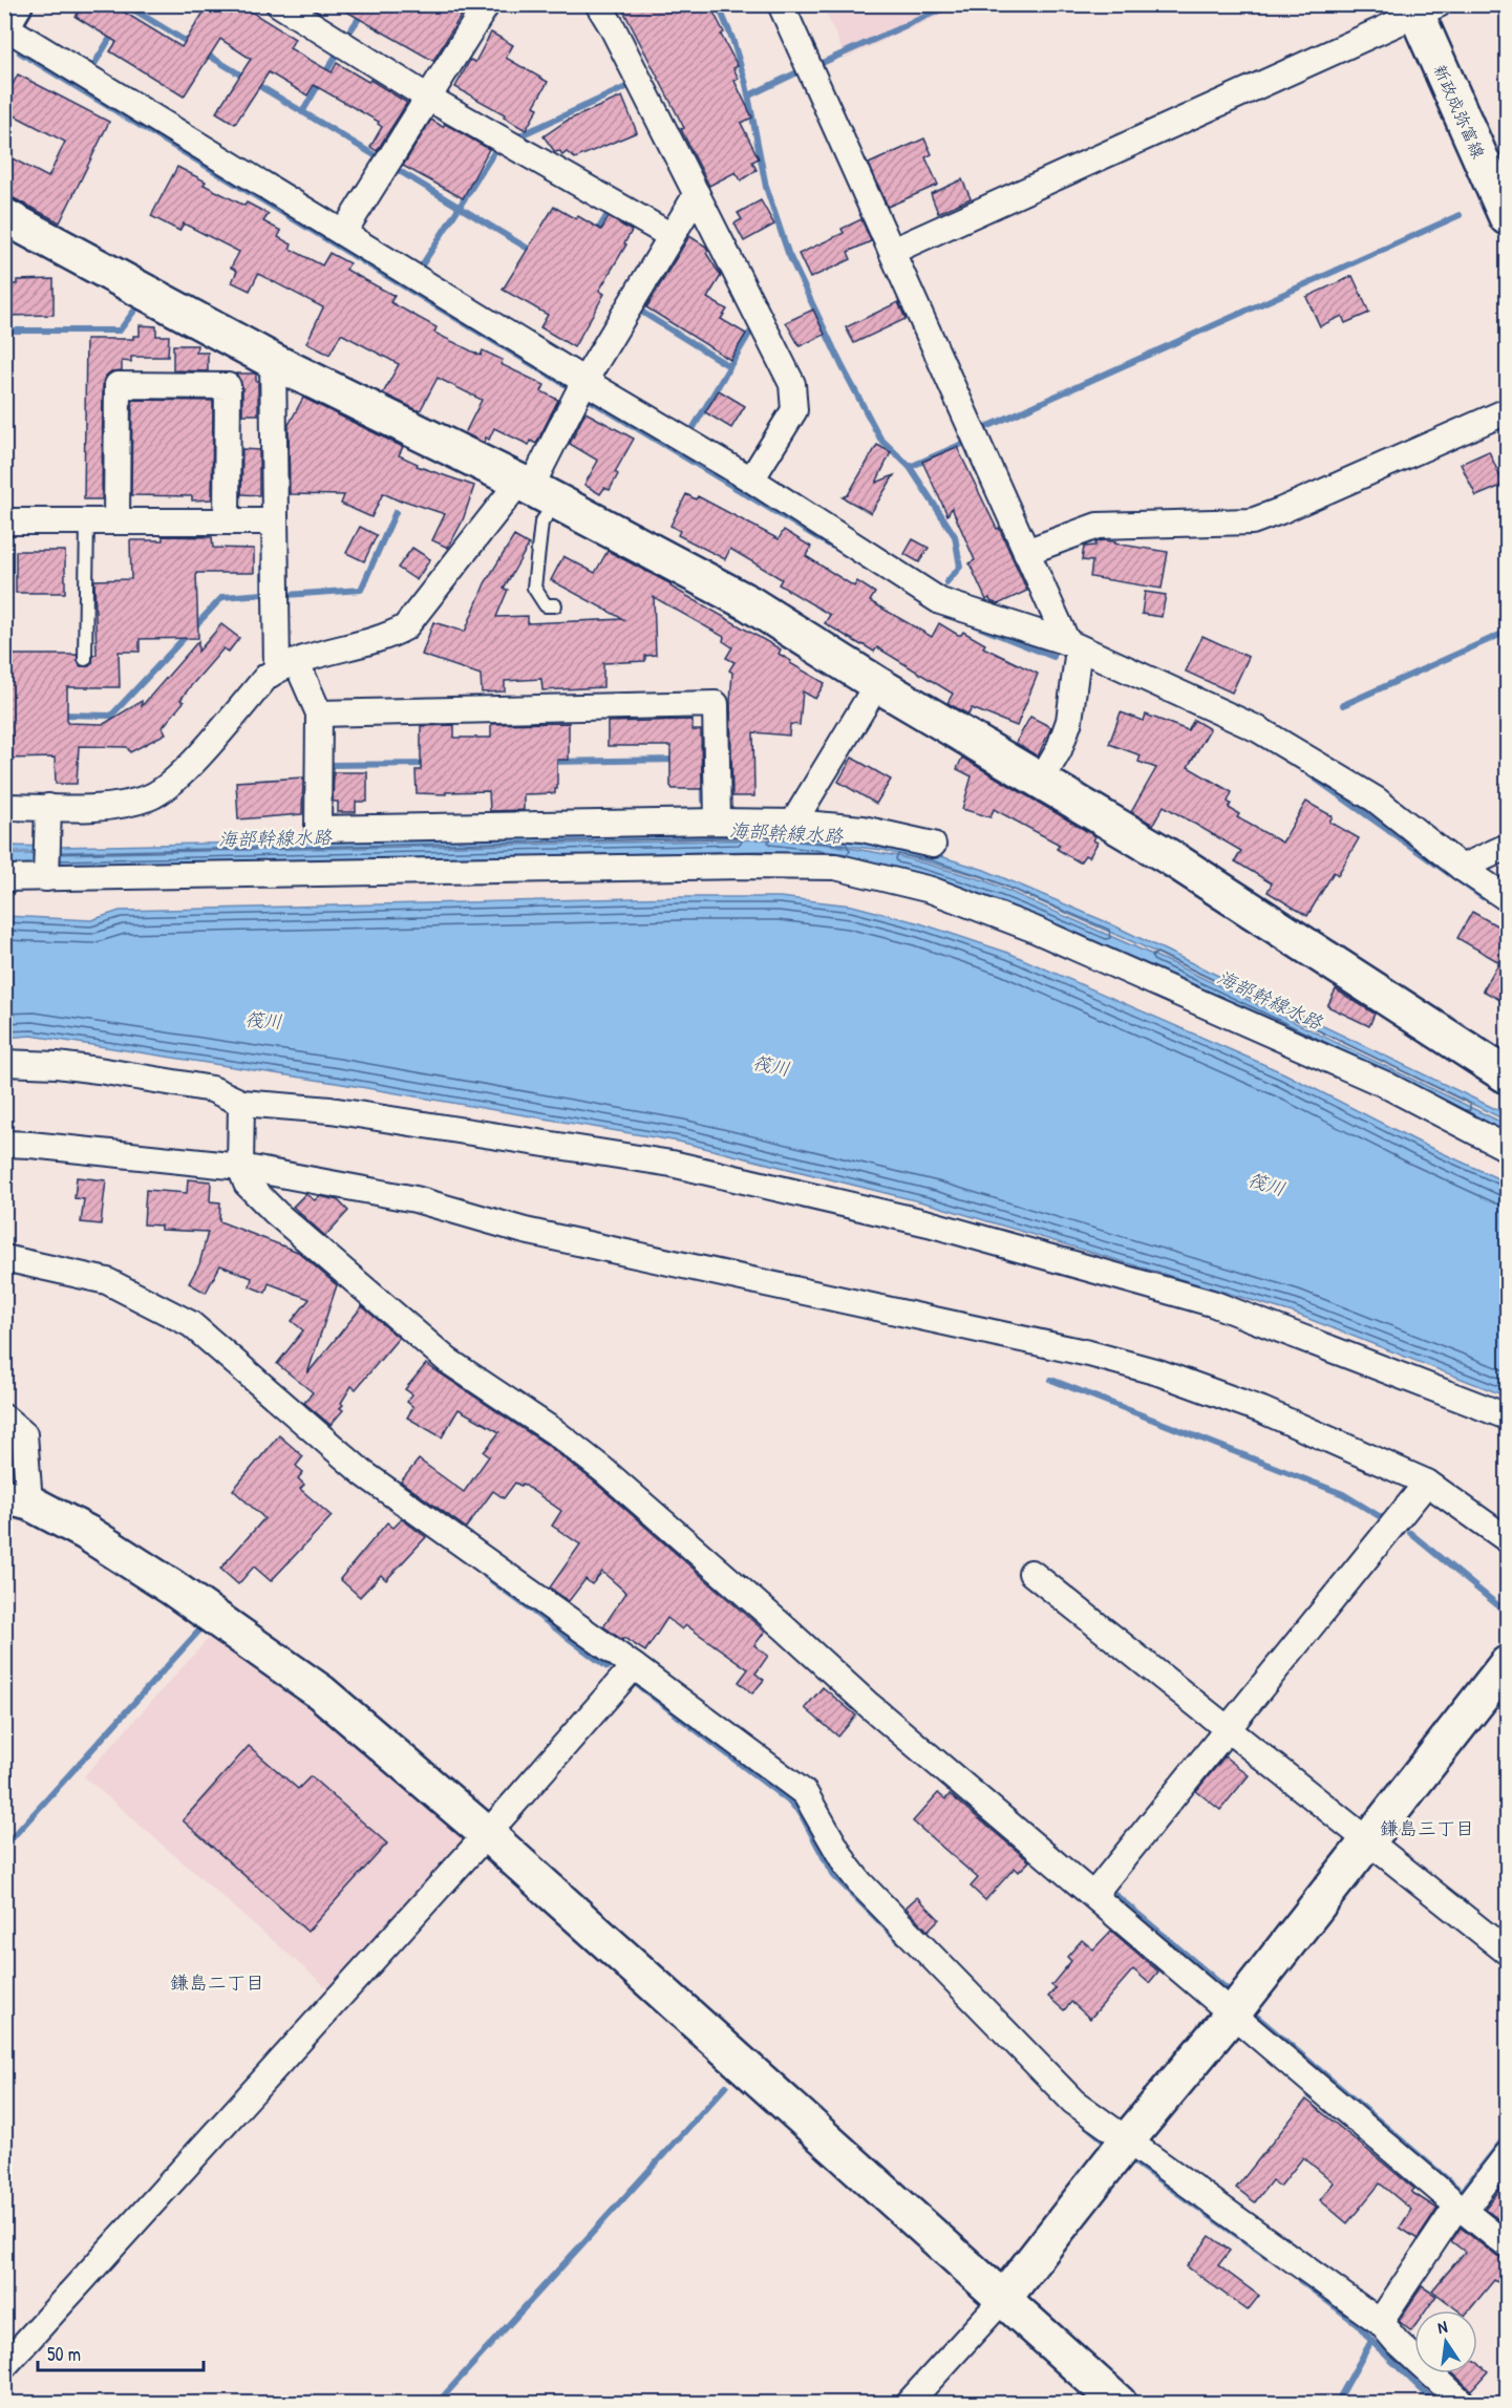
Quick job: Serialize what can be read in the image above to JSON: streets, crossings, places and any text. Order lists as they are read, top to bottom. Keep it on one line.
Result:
{"streets":{"street":["新政成弥富線"]},"districts":["鎌島三丁目","鎌島二丁目"],"water":["海部幹線水路","筏川"],"scale_bar":"50 m","north":"top"}
